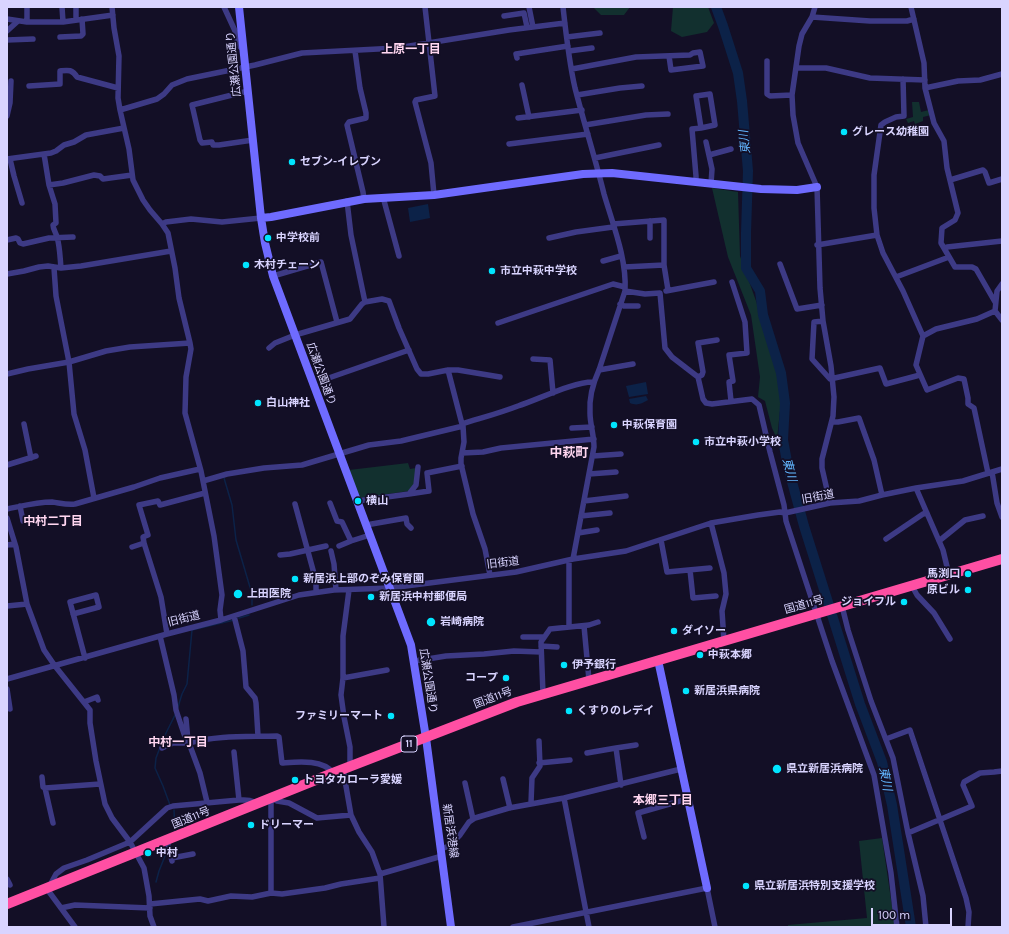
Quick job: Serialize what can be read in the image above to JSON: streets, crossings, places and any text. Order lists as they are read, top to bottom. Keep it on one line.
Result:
{"streets":{"highway":["国道11号","11"],"street":["広瀬公園通り","旧街道","新居浜港線"]},"crossings":[["広瀬公園通り","旧街道"],["広瀬公園通り","国道11号"],["広瀬公園通り","新居浜港線"],["国道11号","新居浜港線"]],"districts":["上原一丁目","中萩町","中村二丁目","中村一丁目","本郷三丁目"],"water":["東川"],"places":["グレース幼稚園","セブン-イレブン","中学校前","木村チェーン","市立中萩中学校","白山神社","中萩保育園","市立中萩小学校","横山","馬渕口","新居浜上部のぞみ保育園","原ビル","上田医院","新居浜中村郵便局","ジョイフル","岩崎病院","ダイソー","中萩本郷","伊予銀行","コープ","新居浜県病院","くすりのレデイ","ファミリーマート","県立新居浜病院","トヨタカローラ愛媛","ドリーマー","中村","県立新居浜特別支援学校"],"scale_bar":"100 m"}
